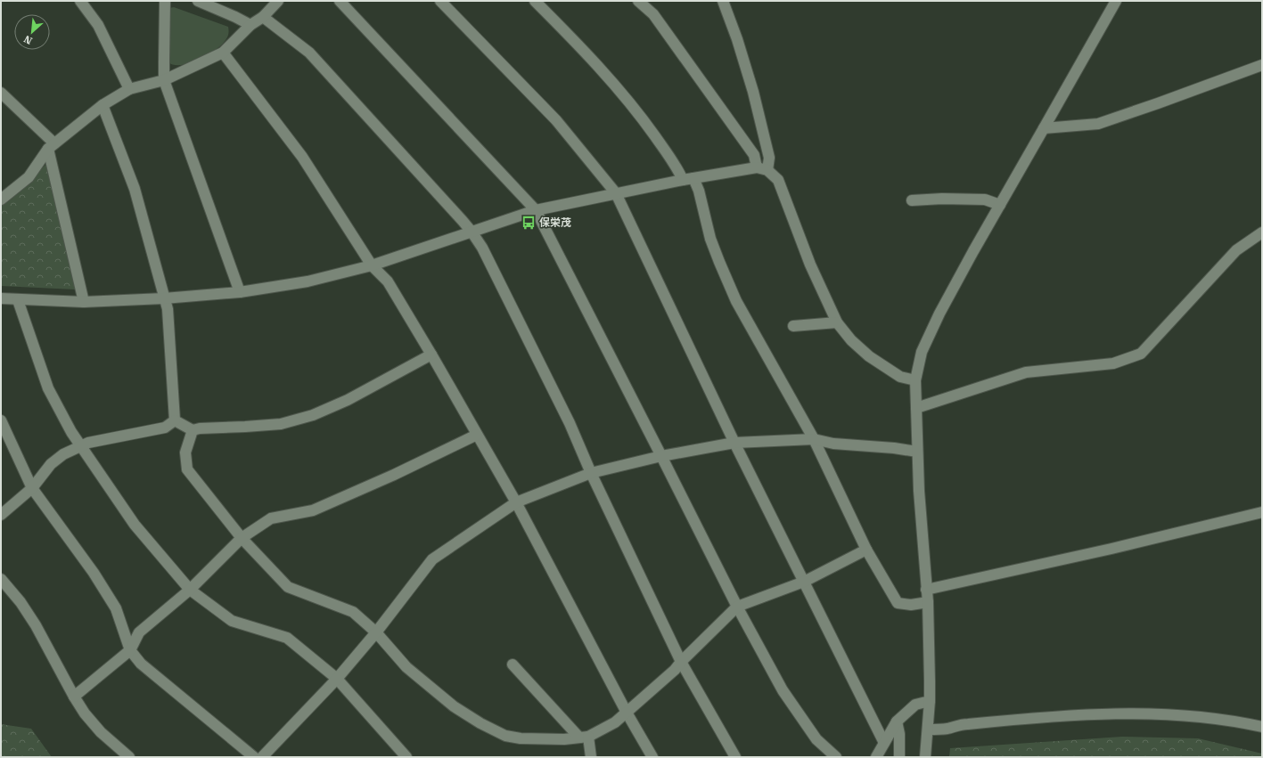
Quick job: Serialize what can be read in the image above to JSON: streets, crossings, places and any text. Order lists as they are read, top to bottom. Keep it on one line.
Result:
{"places":{"bus stop":["保栄茂"]},"north":"bottom left"}
